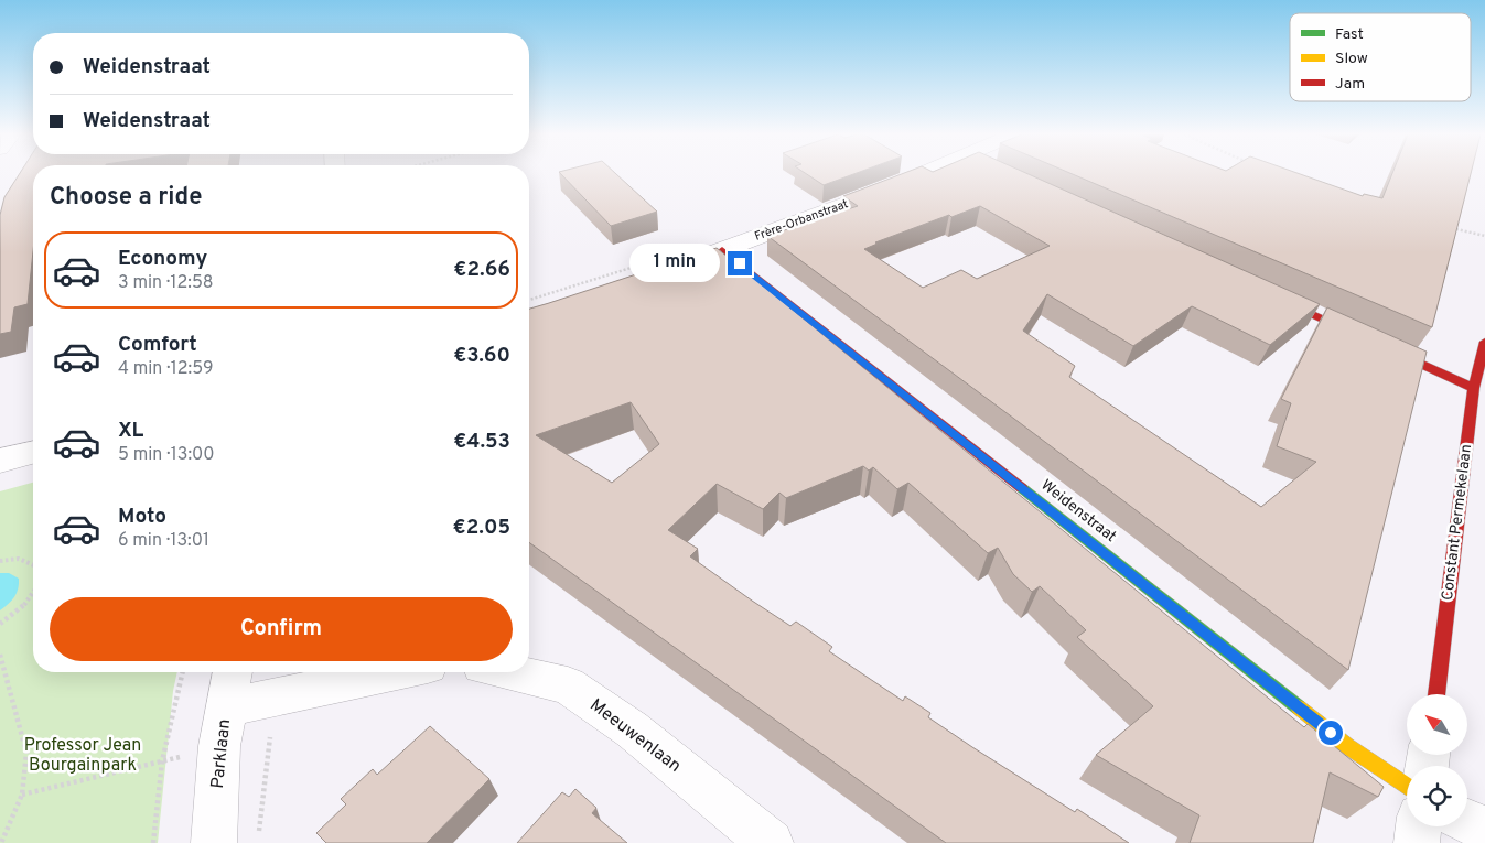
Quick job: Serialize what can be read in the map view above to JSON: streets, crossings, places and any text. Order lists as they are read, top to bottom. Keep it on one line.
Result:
{"streets":{"street":["Frère-Orbanstraat","Weidenstraat","Constant Permekelaan","Meeuwenlaan","Parklaan"]},"crossings":[["Frère-Orbanstraat","Weidenstraat"]],"parks":["Professor Jean Bourgainpark"],"legend":["Fast","Slow","Jam"],"north":"top left","page":{"banner":["Weidenstraat","Weidenstraat"],"heading":"Choose a ride","list":[{"name":"Economy","note":"3 min · 12:58","value":"€2.66"},{"name":"Comfort","note":"4 min · 12:59","value":"€3.60"},{"name":"XL","note":"5 min · 13:00","value":"€4.53"},{"name":"Moto","note":"6 min · 13:01","value":"€2.05"}],"bubble":"1 min","buttons":"Confirm"}}
